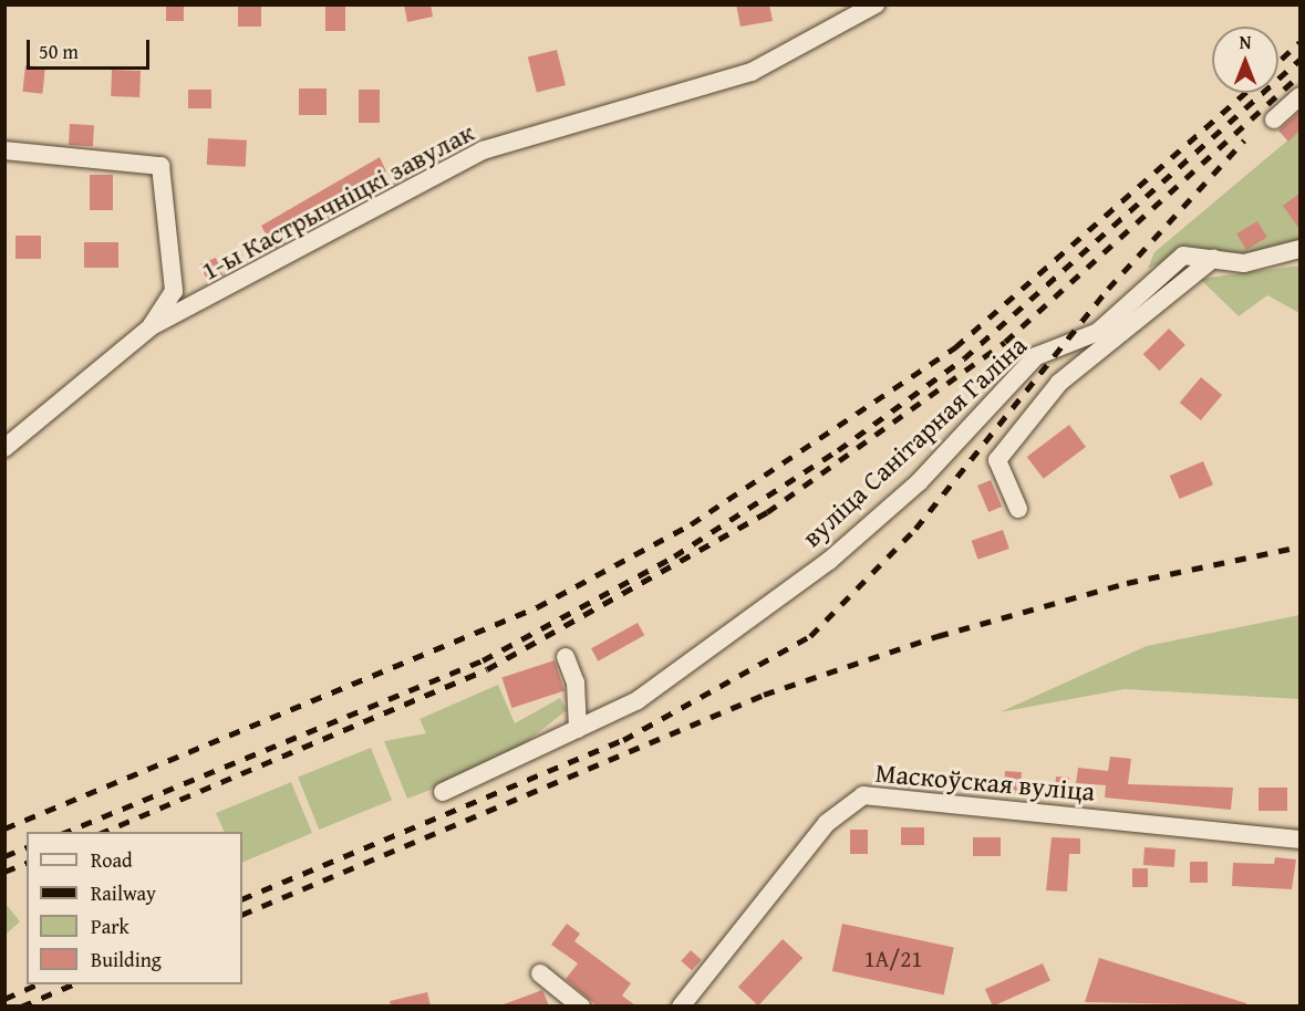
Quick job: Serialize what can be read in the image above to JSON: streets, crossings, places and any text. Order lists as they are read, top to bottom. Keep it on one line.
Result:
{"streets":{"street":["1-ы Кастрычніцкі завулак","вуліца Санітарная Галіна","Маскоўская вуліца"]},"house_numbers":["1А/21"],"legend":["Road","Railway","Park","Building"],"scale_bar":"50 m","north":"top"}
